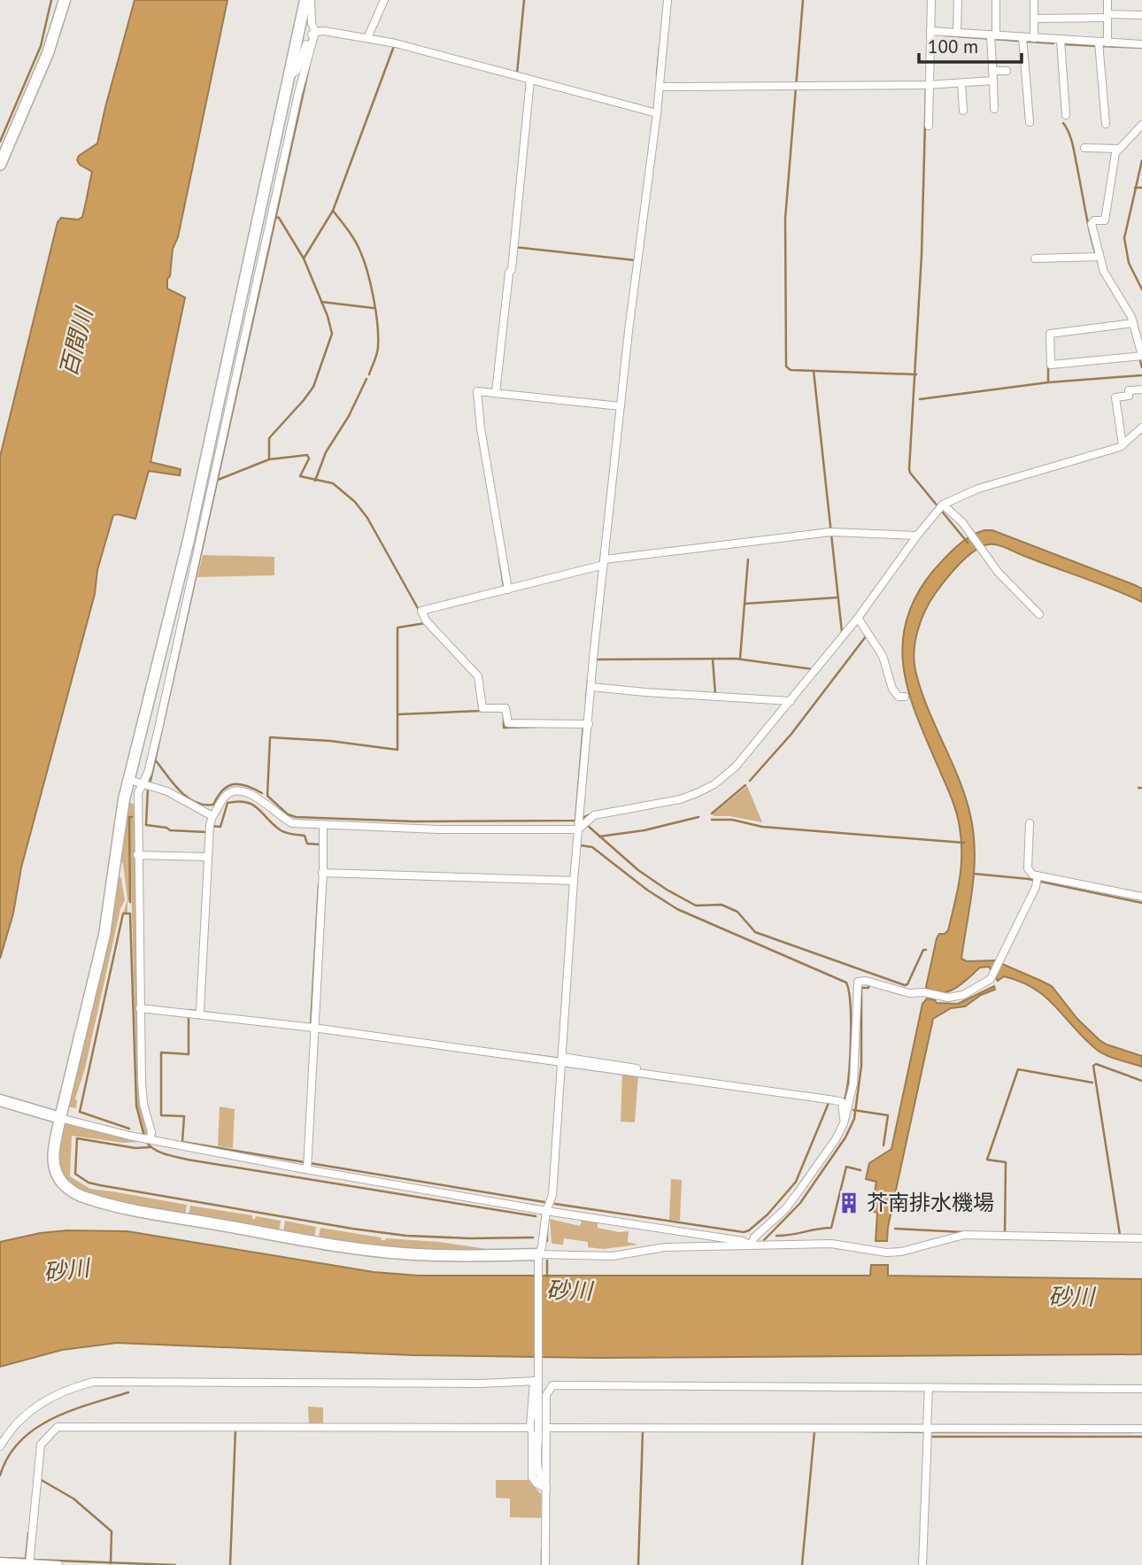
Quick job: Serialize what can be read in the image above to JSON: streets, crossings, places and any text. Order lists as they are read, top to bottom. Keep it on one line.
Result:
{"water":["百間川","砂川"],"places":{"building":["芥南排水機場"]},"scale_bar":"100 m"}
